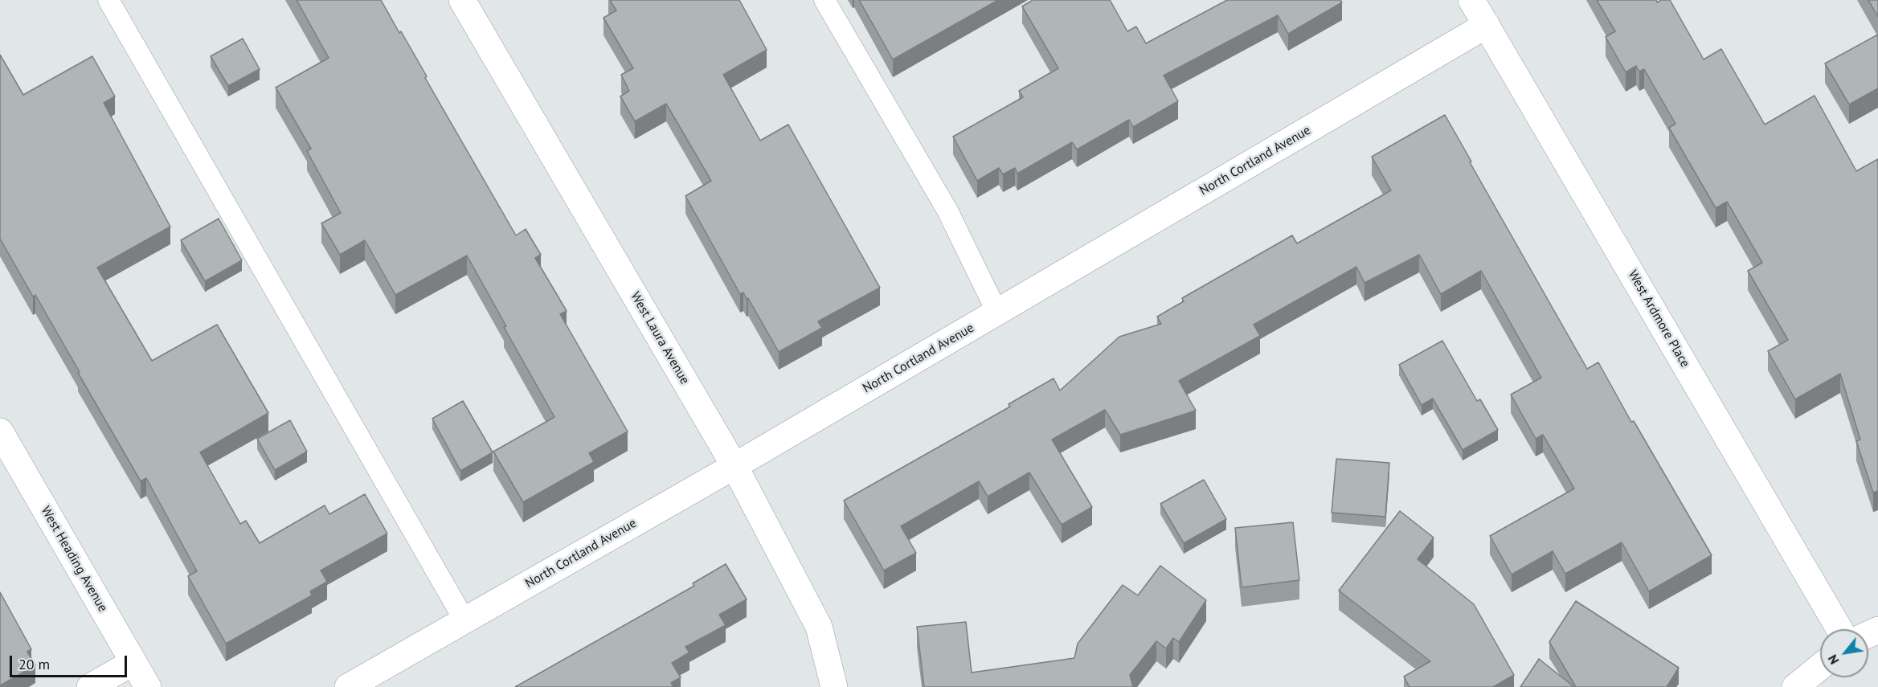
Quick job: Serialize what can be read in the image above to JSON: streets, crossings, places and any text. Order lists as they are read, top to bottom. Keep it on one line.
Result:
{"streets":{"street":["North Cortland Avenue","West Ardmore Place","West Laura Avenue","West Heading Avenue"]},"crossings":[["North Cortland Avenue","West Ardmore Place"],["North Cortland Avenue","West Laura Avenue"]],"scale_bar":"20 m","north":"bottom left"}
